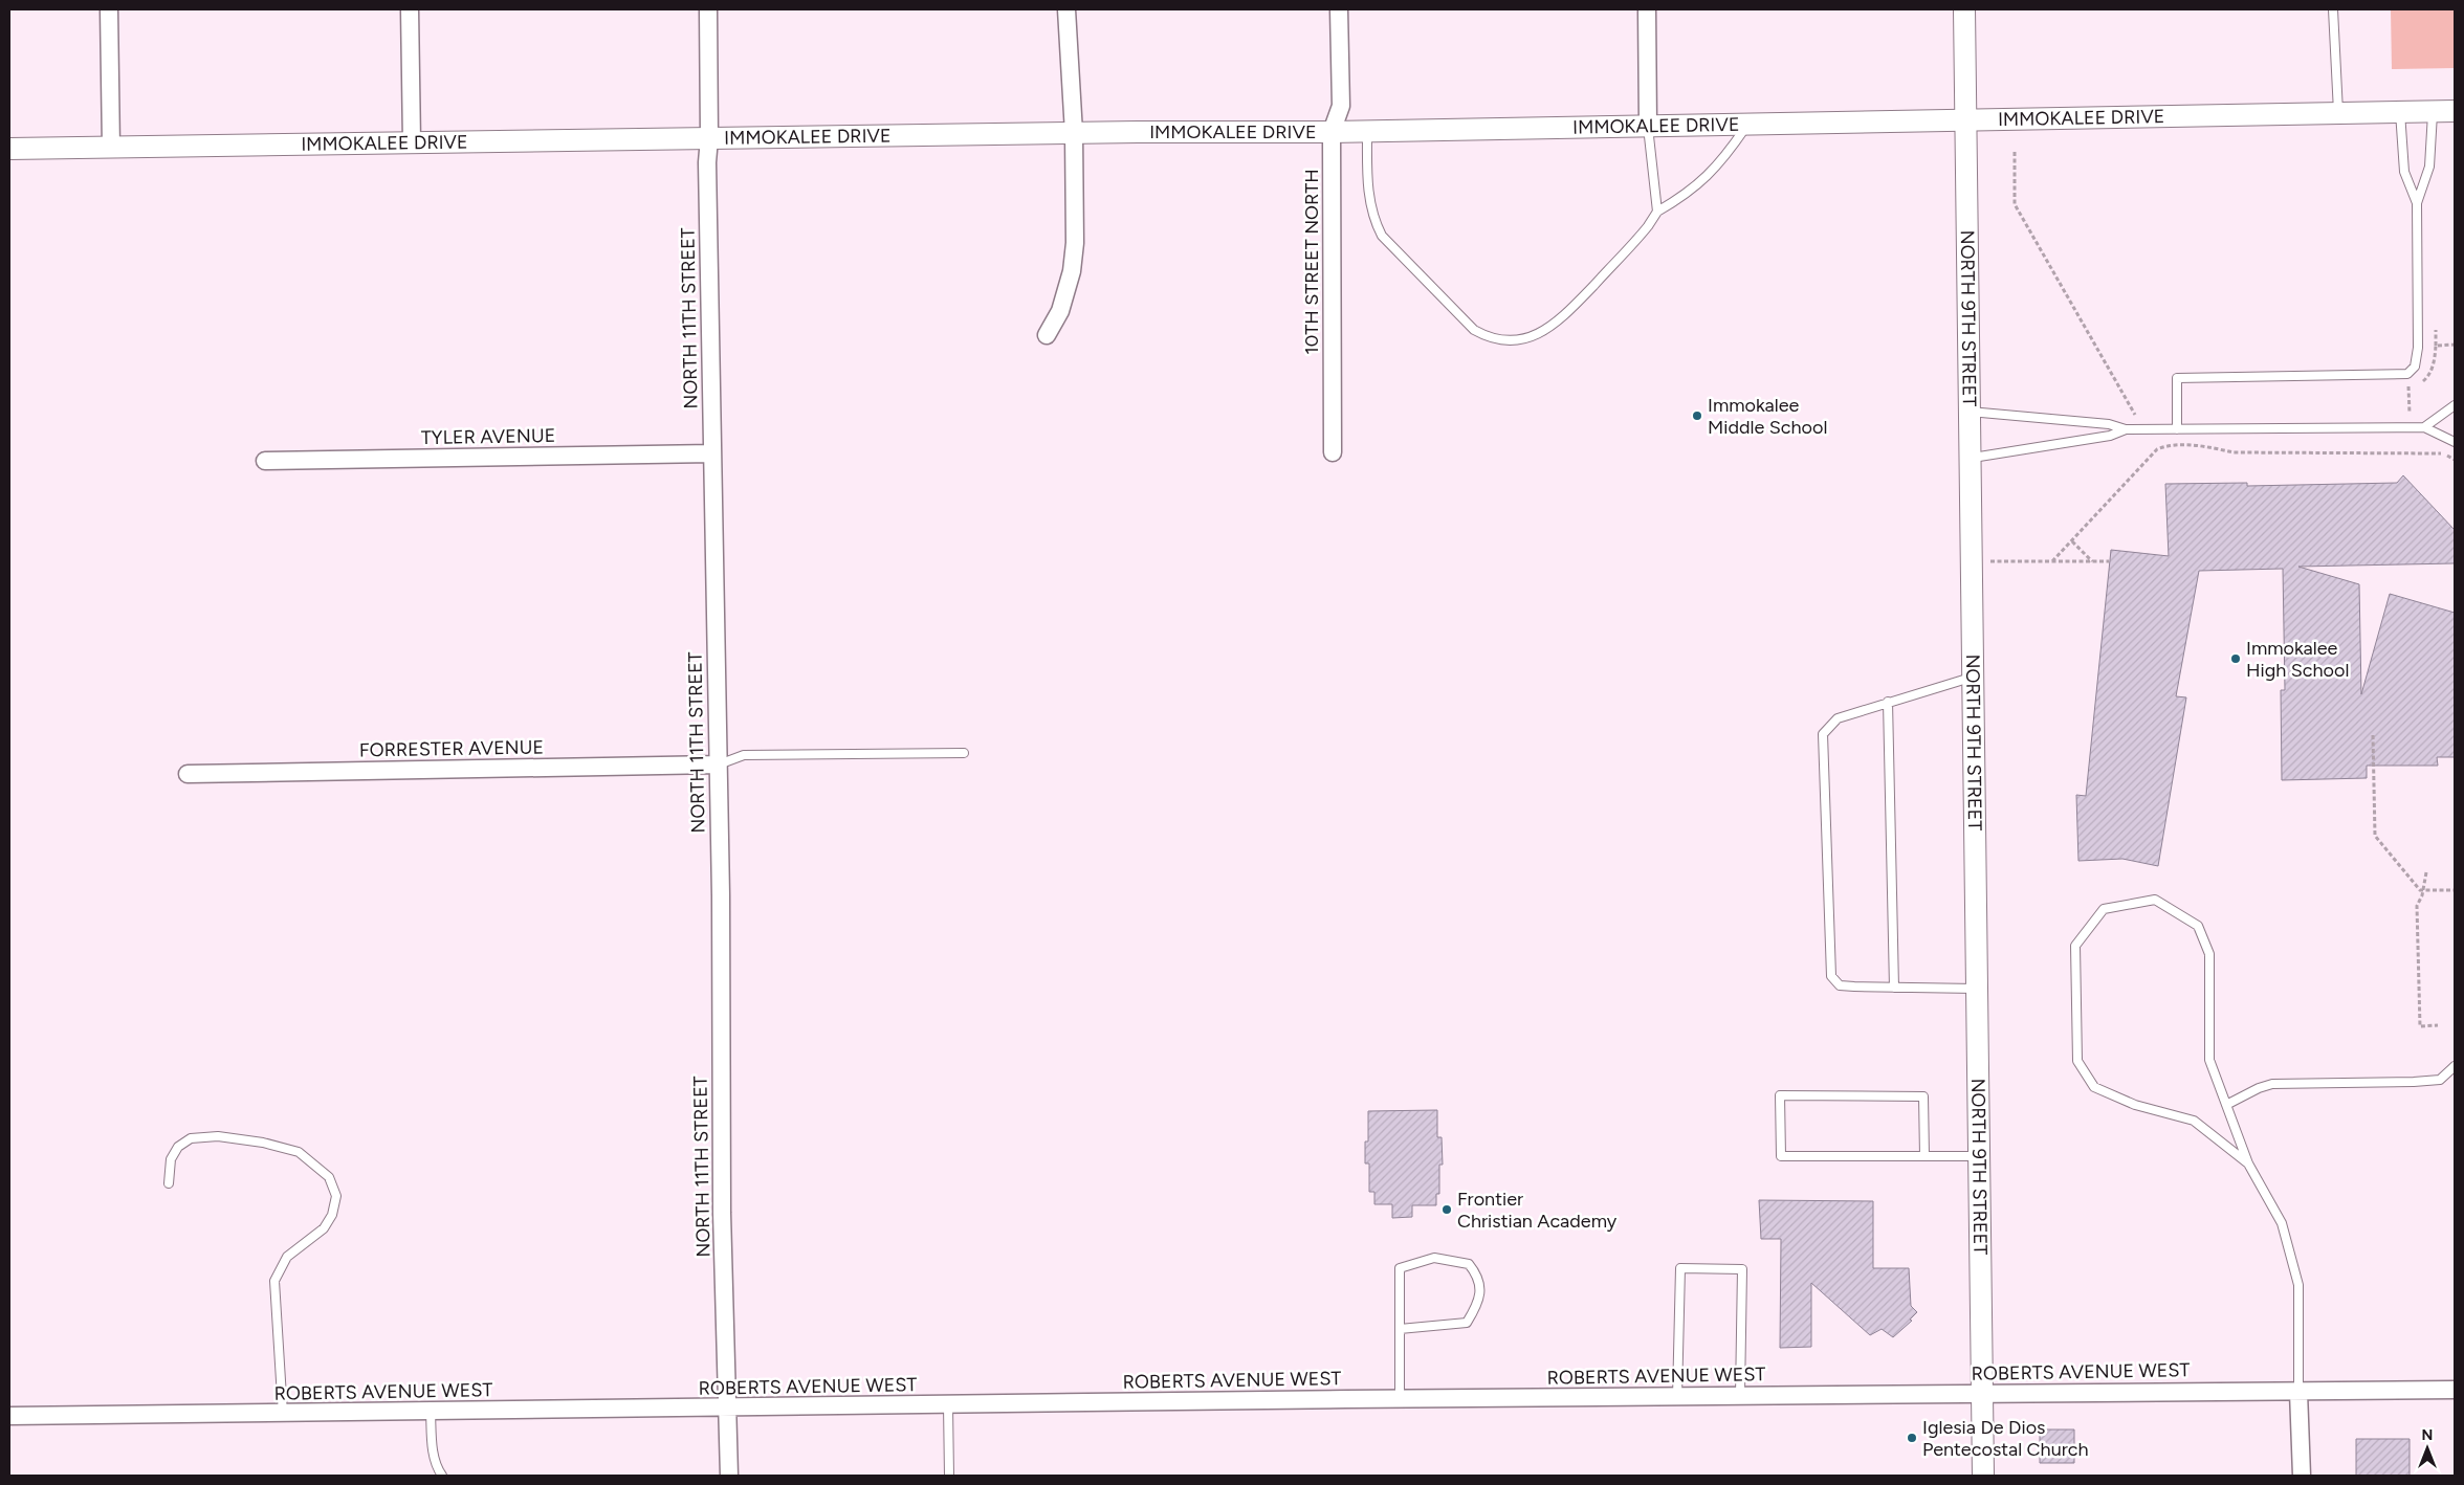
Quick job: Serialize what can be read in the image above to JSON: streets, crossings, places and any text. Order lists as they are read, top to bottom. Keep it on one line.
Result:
{"streets":{"street":["IMMOKALEE DRIVE","10TH STREET NORTH","NORTH 11TH STREET","NORTH 9TH STREET","TYLER AVENUE","FORRESTER AVENUE","ROBERTS AVENUE WEST"]},"crossings":[["IMMOKALEE DRIVE","10TH STREET NORTH"],["IMMOKALEE DRIVE","NORTH 11TH STREET"],["IMMOKALEE DRIVE","NORTH 9TH STREET"],["NORTH 11TH STREET","TYLER AVENUE"],["NORTH 11TH STREET","FORRESTER AVENUE"],["NORTH 11TH STREET","ROBERTS AVENUE WEST"],["NORTH 9TH STREET","ROBERTS AVENUE WEST"]],"places":["Immokalee Middle School","Immokalee High School","Frontier Christian Academy","Iglesia De Dios Pentecostal Church"],"north":"top"}
